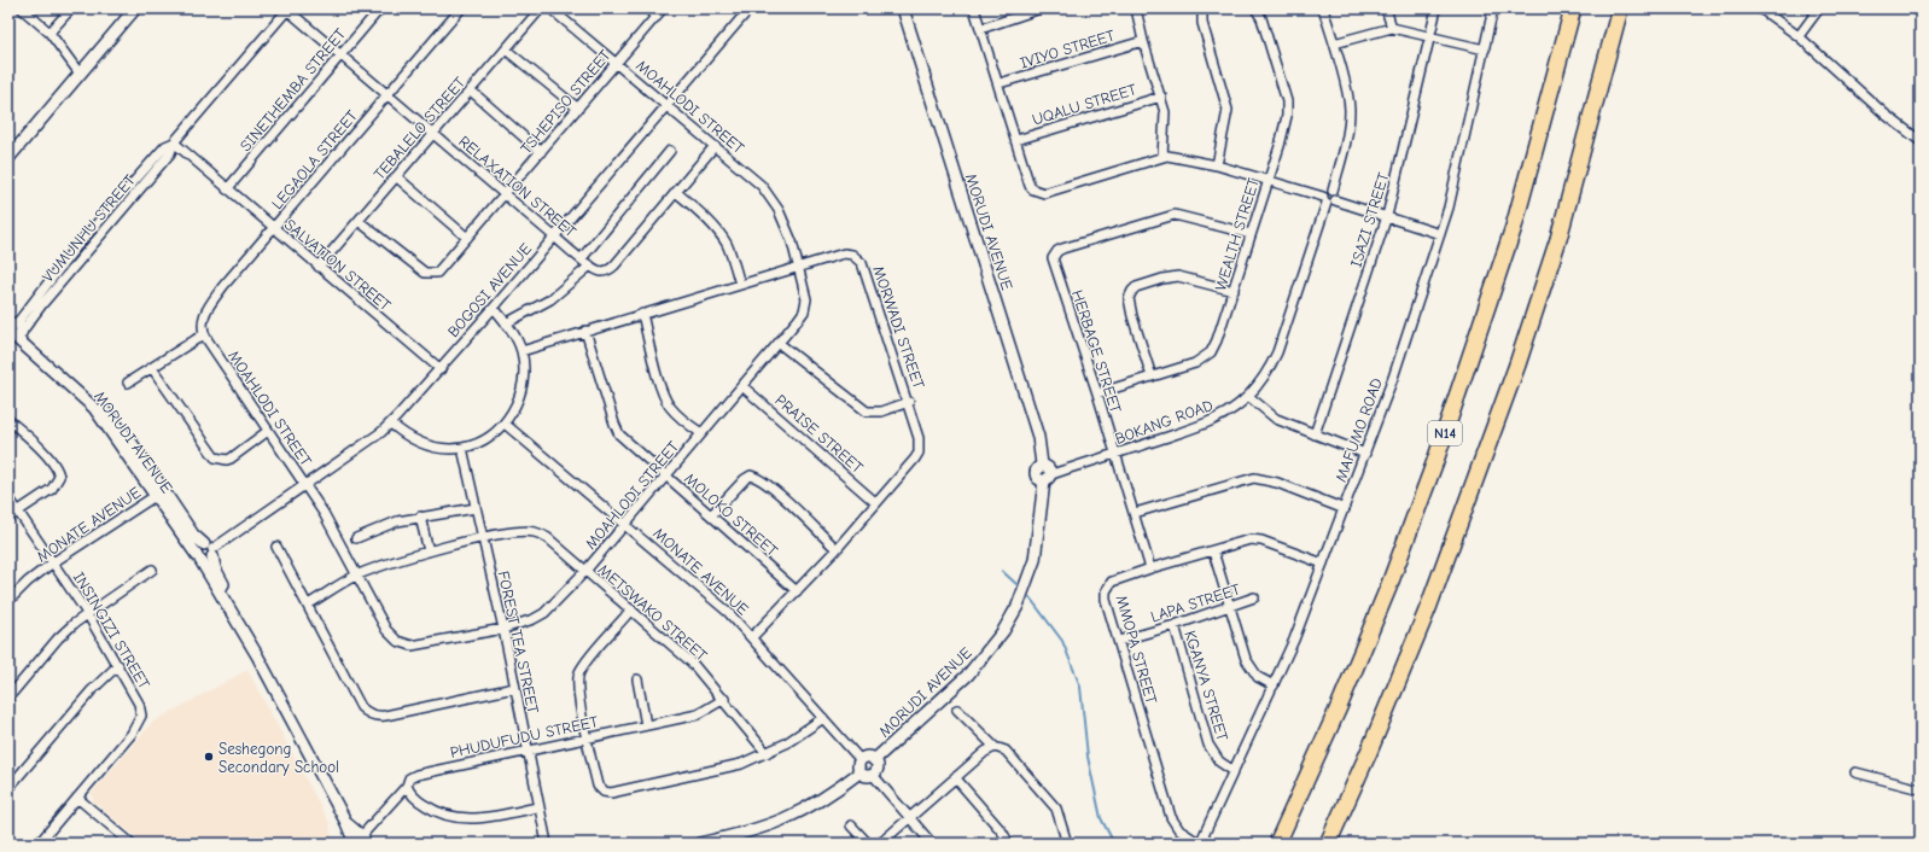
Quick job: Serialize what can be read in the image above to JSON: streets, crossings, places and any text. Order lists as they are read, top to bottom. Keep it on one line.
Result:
{"streets":{"highway":["N14"],"street":["IVIYO STREET","SINETHEMBA STREET","TSHEPISO STREET","UQALU STREET","MOAHLODI STREET","TEBALELO STREET","LEGAOLA STREET","RELAXATION STREET","ISAZI STREET","VUMUNHU STREET","MORUDI AVENUE","WEALTH STREET","SALVATION STREET","BOGOSI AVENUE","MORWADI STREET","HERBAGE STREET","BOKANG ROAD","MAFUMO ROAD","PRAISE STREET","MOLOKO STREET","MONATE AVENUE","LAPA STREET","METSWAKO STREET","INSINGIZI STREET","FOREST TEA STREET","MMOPA STREET","KGANYA STREET","PHUDUFUDU STREET"]},"crossings":[["SINETHEMBA STREET","RELAXATION STREET"],["SINETHEMBA STREET","SALVATION STREET"],["TSHEPISO STREET","MOAHLODI STREET"],["TSHEPISO STREET","TEBALELO STREET"],["TSHEPISO STREET","RELAXATION STREET"],["MOAHLODI STREET","LEGAOLA STREET"],["MOAHLODI STREET","BOGOSI AVENUE"],["MOAHLODI STREET","MORWADI STREET"],["MOAHLODI STREET","PRAISE STREET"],["MOAHLODI STREET","MOLOKO STREET"],["MOAHLODI STREET","MONATE AVENUE"],["MOAHLODI STREET","METSWAKO STREET"],["MOAHLODI STREET","FOREST TEA STREET"],["TEBALELO STREET","RELAXATION STREET"],["TEBALELO STREET","SALVATION STREET"],["LEGAOLA STREET","RELAXATION STREET"],["LEGAOLA STREET","SALVATION STREET"],["RELAXATION STREET","VUMUNHU STREET"],["RELAXATION STREET","BOGOSI AVENUE"],["VUMUNHU STREET","MORUDI AVENUE"],["VUMUNHU STREET","SALVATION STREET"],["MORUDI AVENUE","BOGOSI AVENUE"],["MORUDI AVENUE","BOKANG ROAD"],["MORUDI AVENUE","MONATE AVENUE"],["WEALTH STREET","HERBAGE STREET"],["SALVATION STREET","BOGOSI AVENUE"],["MORWADI STREET","PRAISE STREET"],["MORWADI STREET","MOLOKO STREET"],["MORWADI STREET","MONATE AVENUE"],["HERBAGE STREET","BOKANG ROAD"],["HERBAGE STREET","MMOPA STREET"],["MAFUMO ROAD","MMOPA STREET"],["MAFUMO ROAD","KGANYA STREET"],["MONATE AVENUE","INSINGIZI STREET"],["LAPA STREET","MMOPA STREET"],["LAPA STREET","KGANYA STREET"],["METSWAKO STREET","FOREST TEA STREET"],["METSWAKO STREET","PHUDUFUDU STREET"],["FOREST TEA STREET","PHUDUFUDU STREET"]],"places":["Seshegong Secondary School"]}
